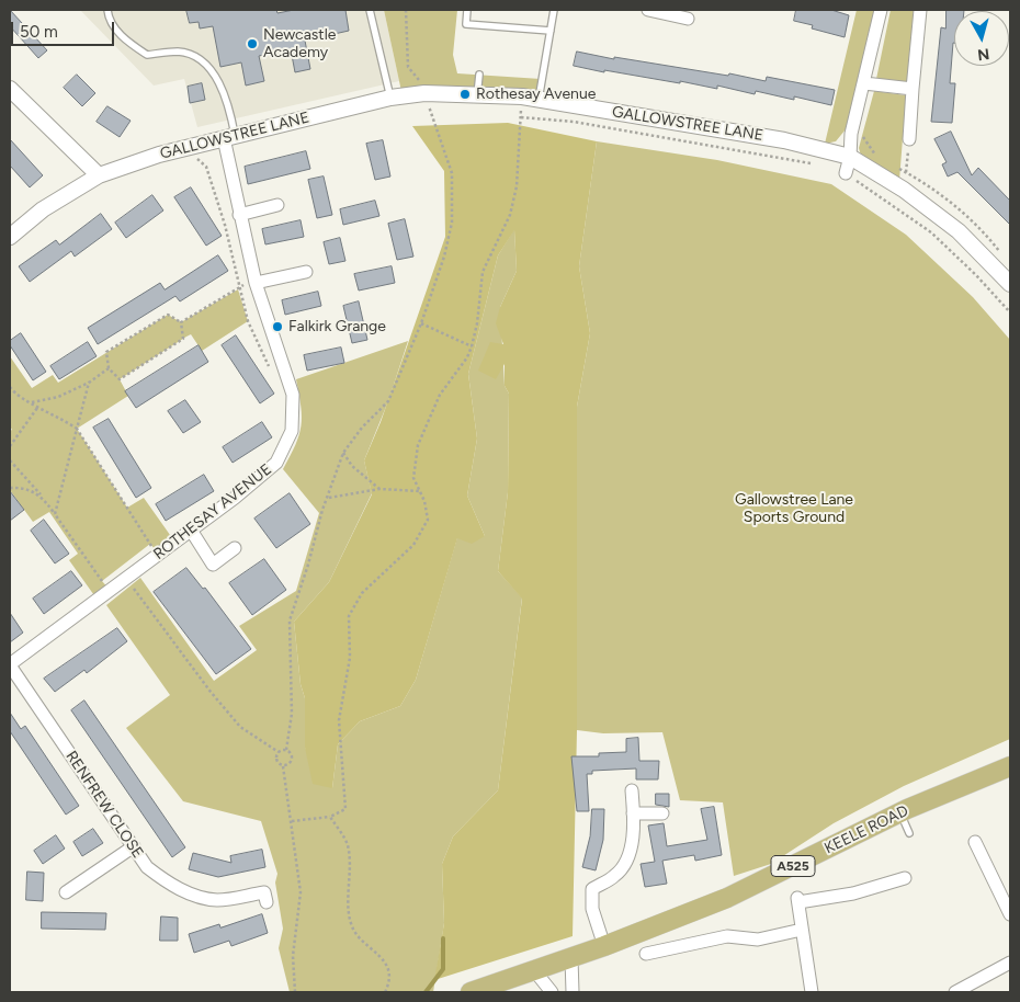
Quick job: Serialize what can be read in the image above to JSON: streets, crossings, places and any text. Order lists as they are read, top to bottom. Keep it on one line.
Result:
{"streets":{"main road":["KEELE ROAD","A525"],"street":["GALLOWSTREE LANE","ROTHESAY AVENUE","RENFREW CLOSE"]},"crossings":[["GALLOWSTREE LANE","ROTHESAY AVENUE"],["ROTHESAY AVENUE","RENFREW CLOSE"]],"parks":["Gallowstree Lane Sports Ground"],"places":["Newcastle Academy","Rothesay Avenue","Falkirk Grange"],"scale_bar":"50 m","north":"bottom"}
